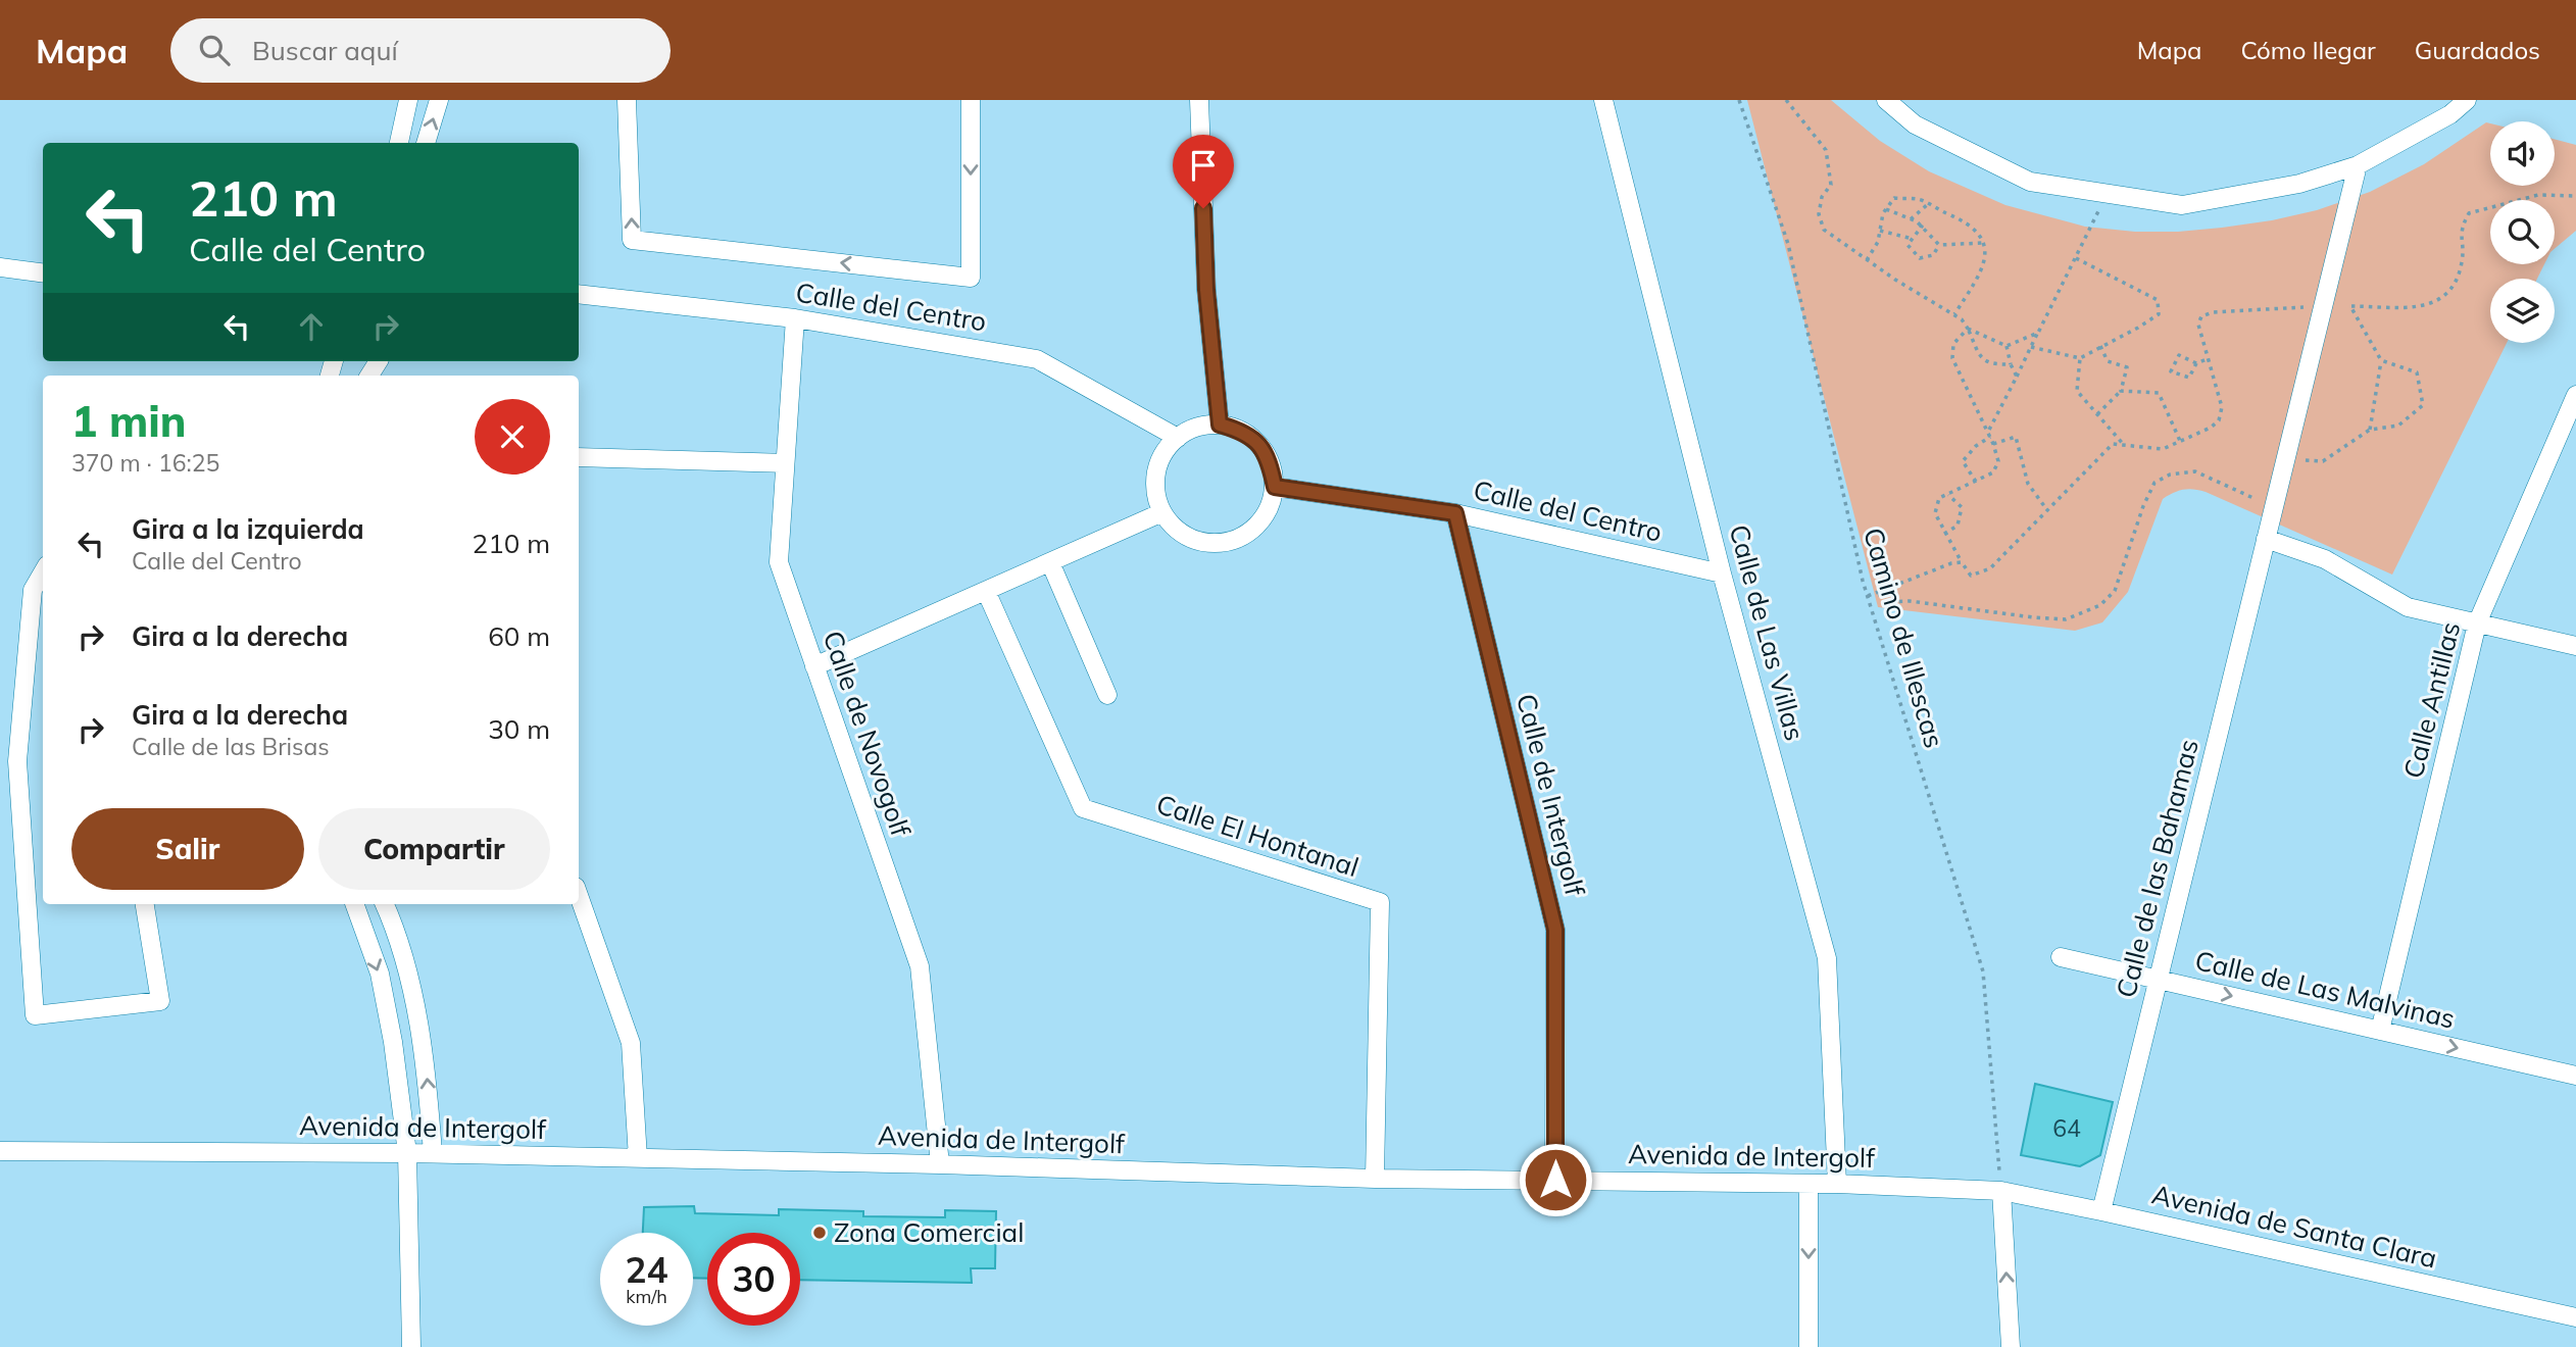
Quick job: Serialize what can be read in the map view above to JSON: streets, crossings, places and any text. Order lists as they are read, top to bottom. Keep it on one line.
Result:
{"streets":{"street":["Calle del Centro","Calle de Las Villas","Calle Antillas","Calle de Novogolf","Calle de Intergolf","Calle El Hontanal","Calle de las Bahamas","Calle de Las Malvinas","Avenida de Intergolf","Avenida de Santa Clara"],"path":["Camino de Illescas"]},"crossings":[["Calle del Centro","Calle de Las Villas"],["Calle del Centro","Calle de Novogolf"],["Calle del Centro","Calle de Intergolf"],["Calle de Las Villas","Avenida de Intergolf"],["Camino de Illescas","Avenida de Intergolf"],["Camino de Illescas","Avenida de Santa Clara"],["Calle Antillas","Calle de Las Malvinas"],["Calle de Novogolf","Avenida de Intergolf"],["Calle de Intergolf","Avenida de Intergolf"],["Calle El Hontanal","Avenida de Intergolf"],["Calle de las Bahamas","Calle de Las Malvinas"],["Calle de las Bahamas","Avenida de Santa Clara"],["Avenida de Intergolf","Avenida de Santa Clara"]],"one_way":["Calle de Las Malvinas"],"places":["Zona Comercial"],"house_numbers":["64"],"page":{"header":"Mapa","search":"Buscar aquí","nav":["Mapa","Cómo llegar","Guardados"],"turn":["210 m","Calle del Centro"],"heading":["1 min","370 m · 16:25"],"list":[{"name":"Gira a la izquierda","note":"Calle del Centro","value":"210 m"},{"name":"Gira a la derecha","value":"60 m"},{"name":"Gira a la derecha","note":"Calle de las Brisas","value":"30 m"}],"buttons":["Salir","Compartir"],"speed":"24 km/h","limit":"30"}}
